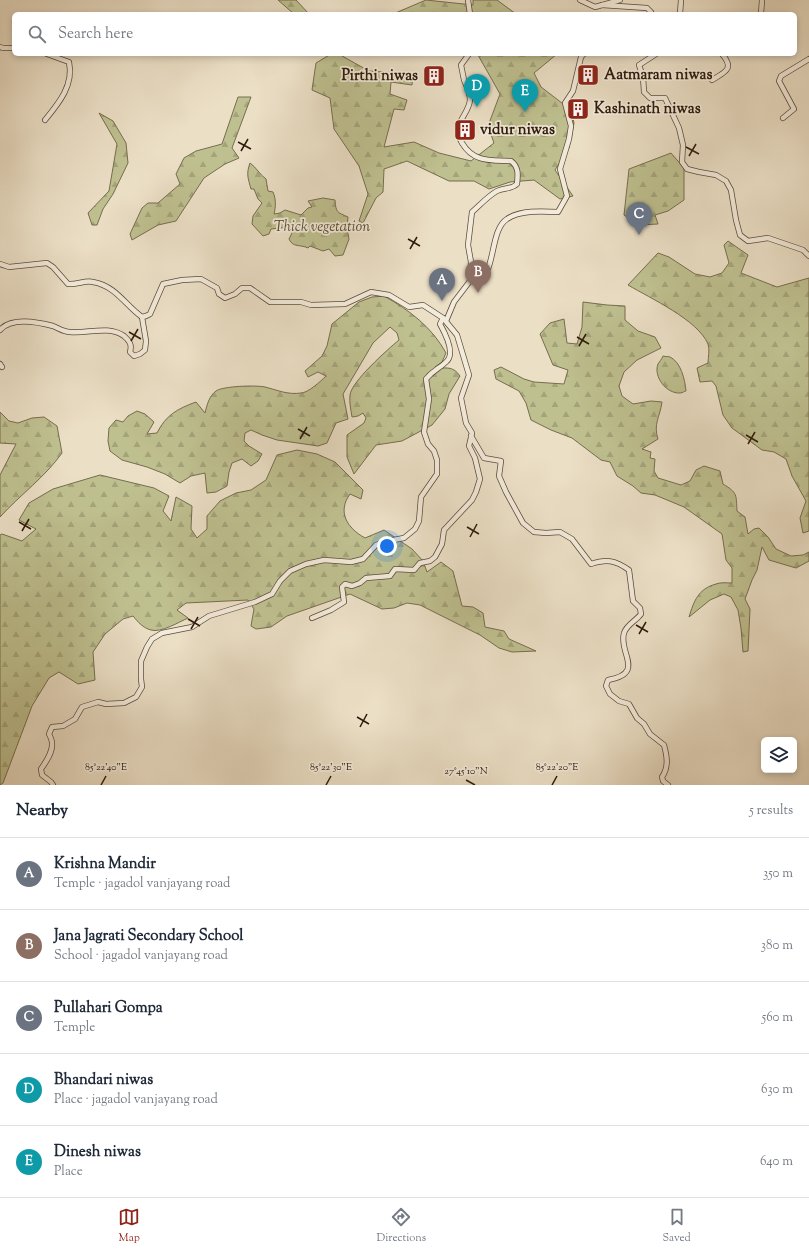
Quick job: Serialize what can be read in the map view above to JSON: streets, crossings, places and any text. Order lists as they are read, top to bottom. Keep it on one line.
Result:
{"parks":["Thick vegetation"],"places":{"building":["Aatmaram niwas","Pirthi niwas","Kashinath niwas","vidur niwas"]},"page":{"search":"Search here","pins":["D","E","C","B","A"],"heading":["Nearby","5 results"],"list":[{"mark":"A","name":"Krishna Mandir","note":"Temple · jagadol vanjayang road","value":"350 m"},{"mark":"B","name":"Jana Jagrati Secondary School","note":"School · jagadol vanjayang road","value":"380 m"},{"mark":"C","name":"Pullahari Gompa","note":"Temple","value":"560 m"},{"mark":"D","name":"Bhandari niwas","note":"Place · jagadol vanjayang road","value":"630 m"},{"mark":"E","name":"Dinesh niwas","note":"Place","value":"640 m"}],"nav":["Map","Directions","Saved"]},"coordinates":["85°22'40\"E","85°22'30\"E","85°22'20\"E","27°45'10\"N"]}
